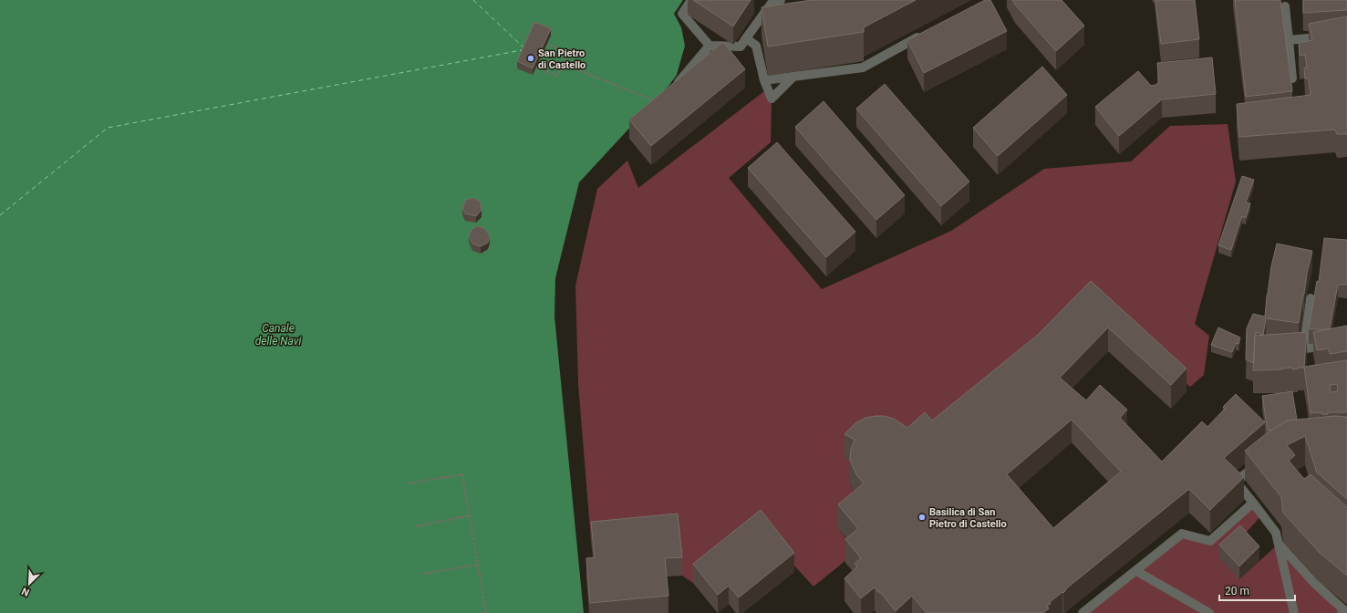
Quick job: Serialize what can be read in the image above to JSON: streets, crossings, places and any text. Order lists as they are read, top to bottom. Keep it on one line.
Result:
{"water":["Canale delle Navi"],"places":["San Pietro di Castello","Basilica di San Pietro di Castello"],"scale_bar":"20 m","north":"bottom left"}
